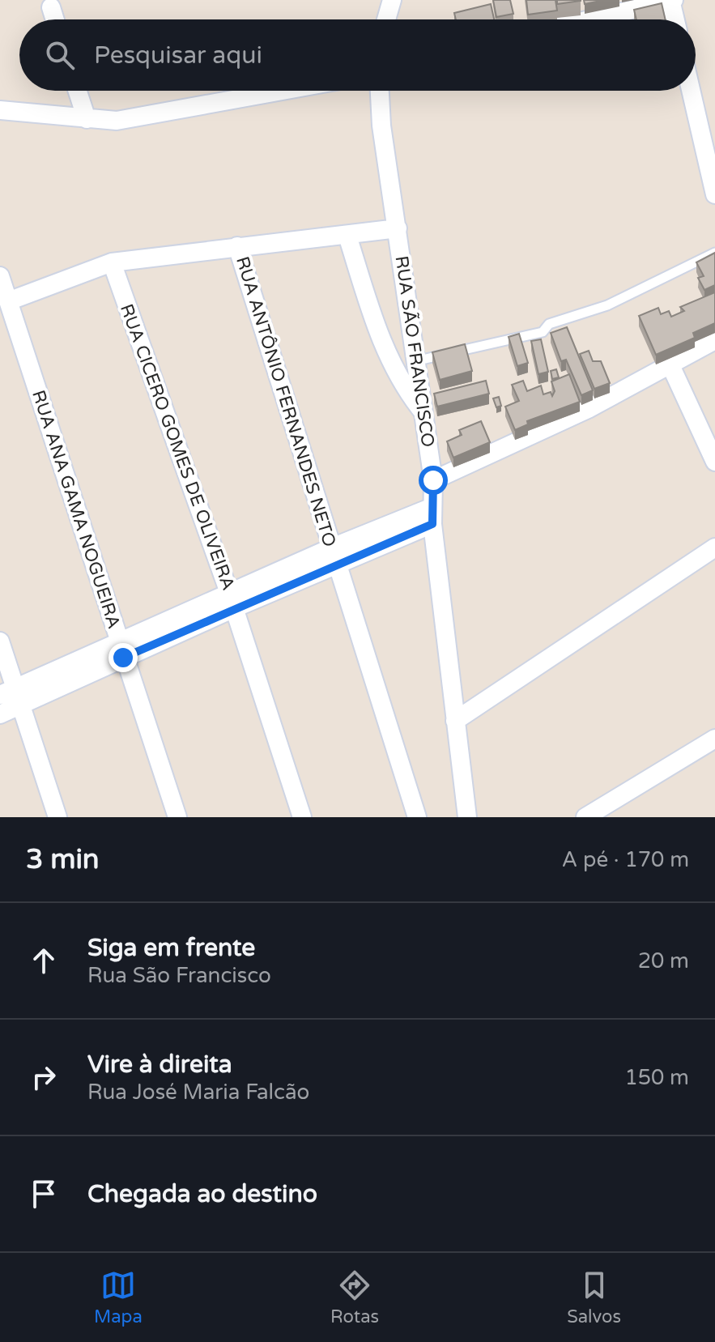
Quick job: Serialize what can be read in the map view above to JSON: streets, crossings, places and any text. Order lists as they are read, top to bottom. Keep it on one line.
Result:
{"streets":{"street":["RUA SÃO FRANCISCO","RUA ANTÔNIO FERNANDES NETO","RUA CICERO GOMES DE OLIVEIRA","RUA ANA GAMA NOGUEIRA"]},"page":{"search":"Pesquisar aqui","heading":["3 min","A pé · 170 m"],"list":[["Siga em frente","Rua São Francisco","20 m"],["Vire à direita","Rua José Maria Falcão","150 m"],"Chegada ao destino"],"nav":["Mapa","Rotas","Salvos"]}}
